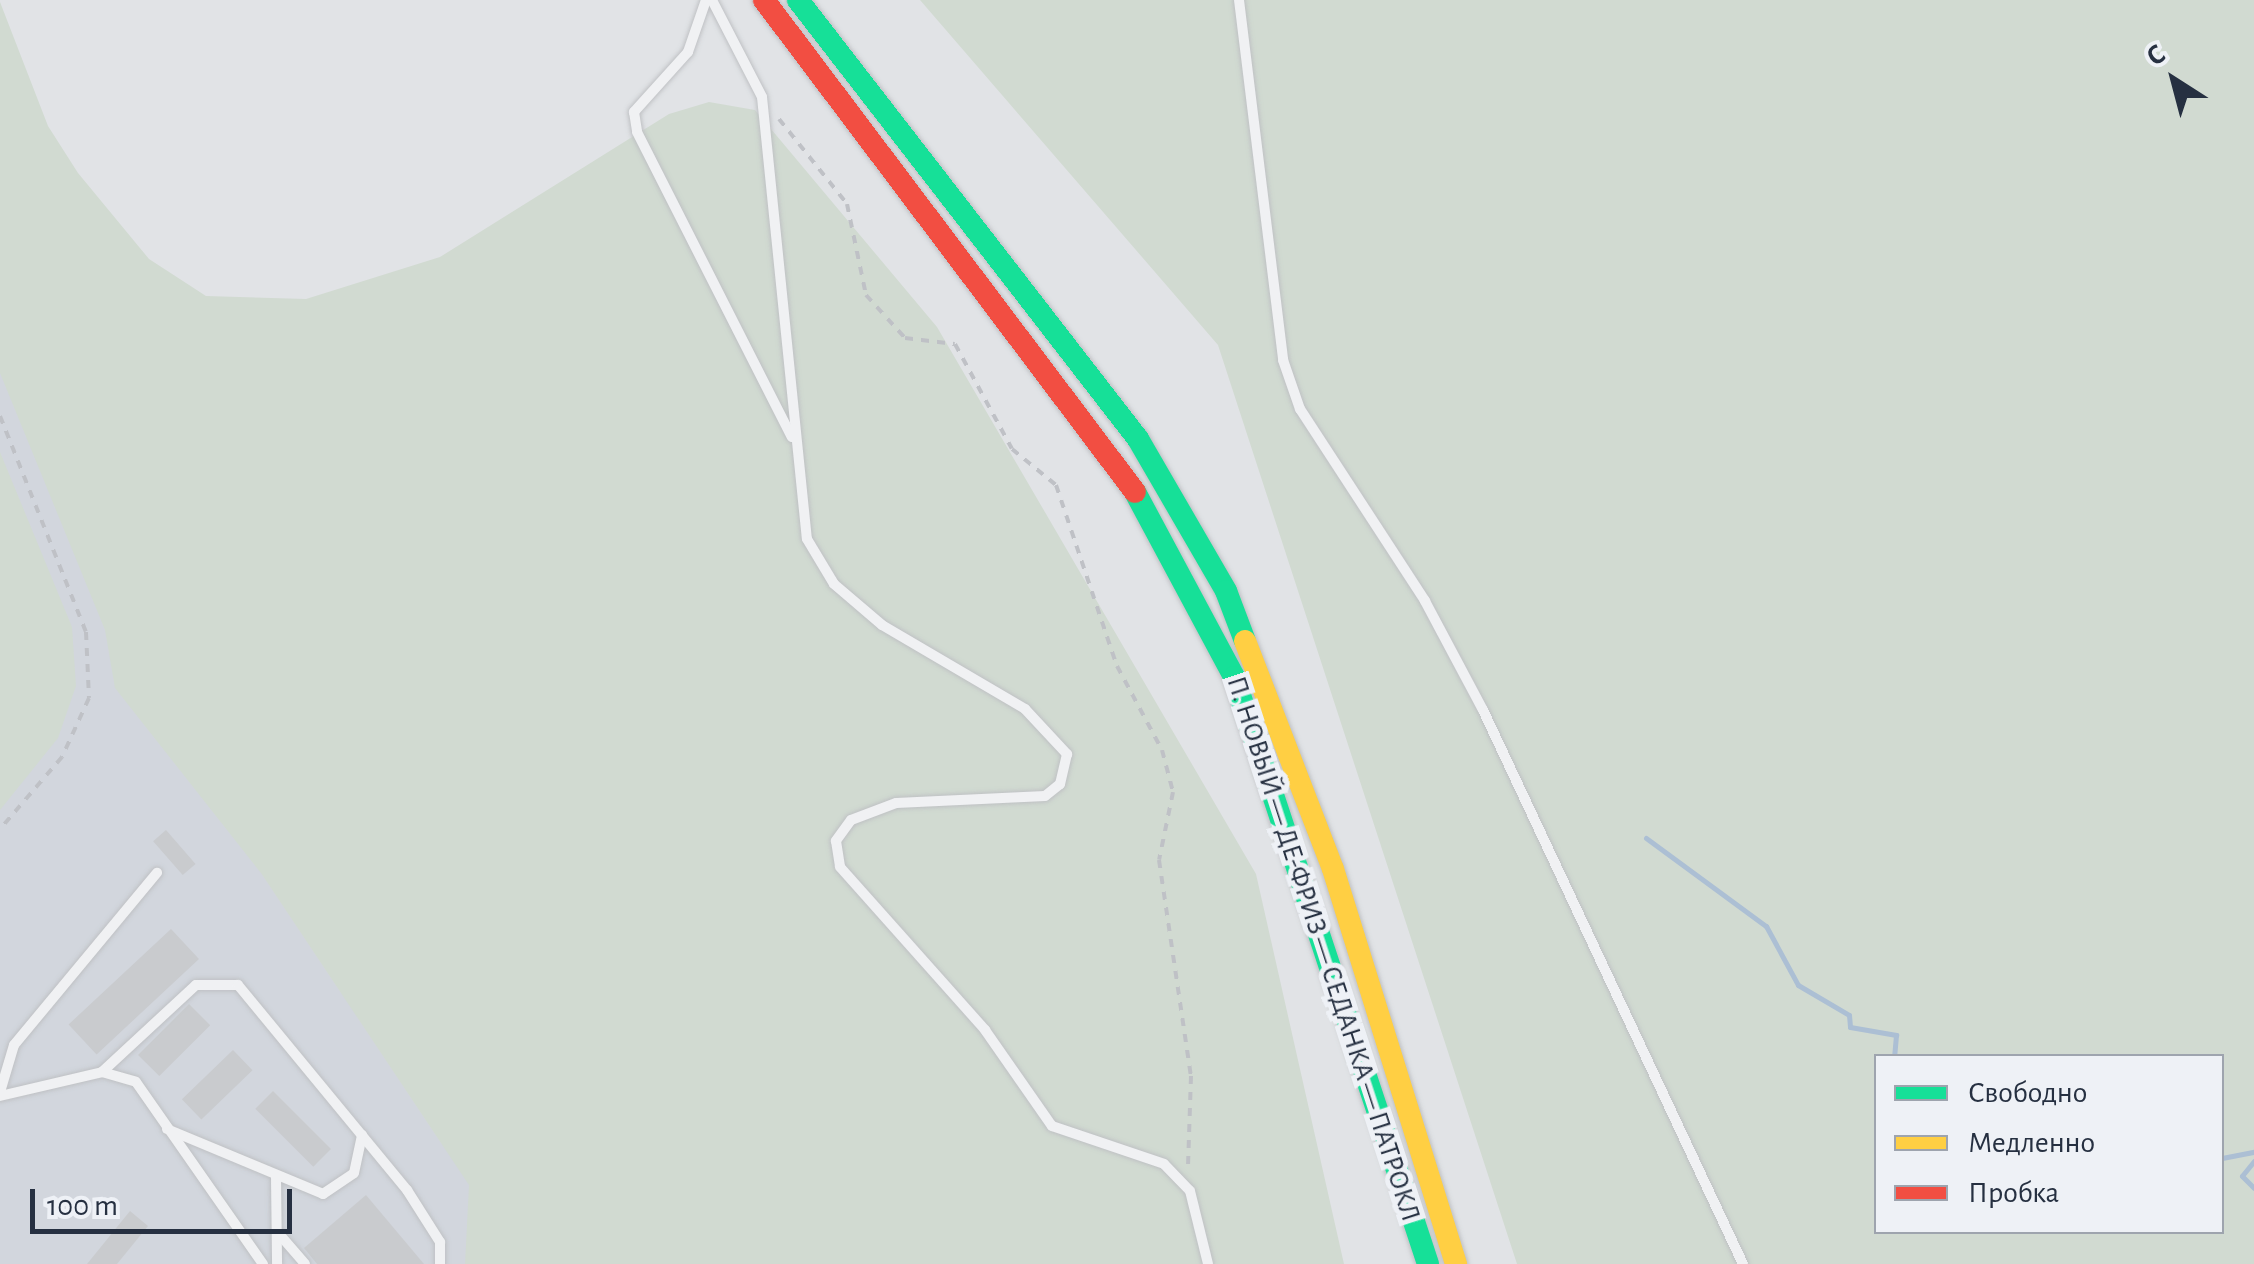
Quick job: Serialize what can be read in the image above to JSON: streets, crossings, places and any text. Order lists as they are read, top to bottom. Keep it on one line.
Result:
{"streets":{"highway":["П. НОВЫЙ — ДЕ-ФРИЗ — СЕДАНКА — ПАТРОКЛ"]},"legend":["Свободно","Медленно","Пробка"],"scale_bar":"100 m","north":"top left"}
